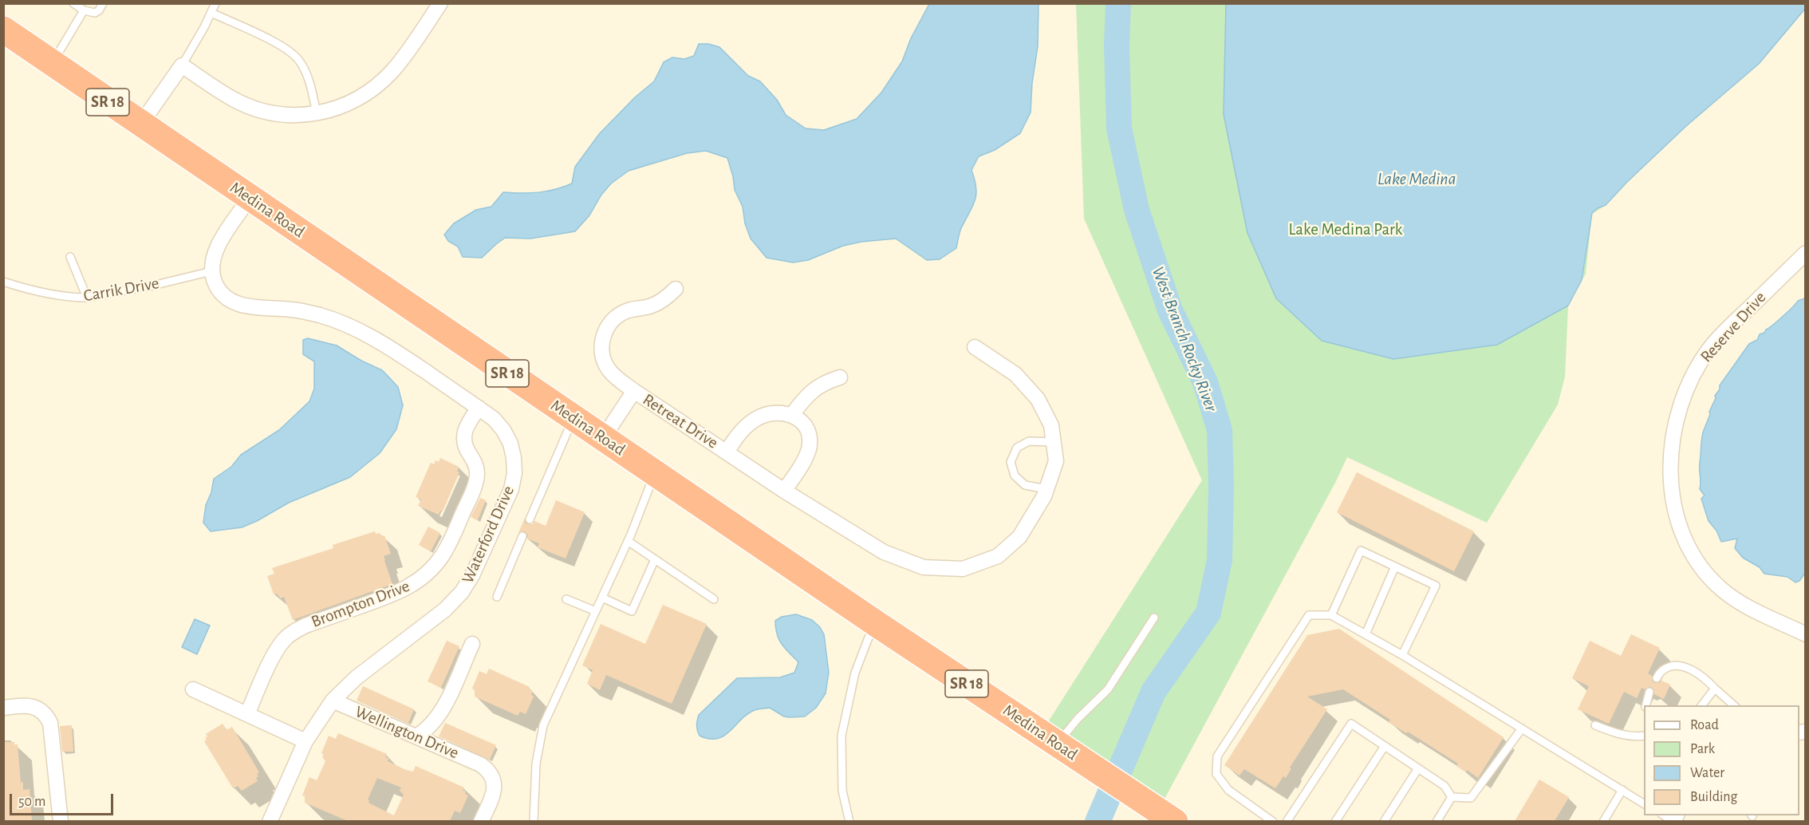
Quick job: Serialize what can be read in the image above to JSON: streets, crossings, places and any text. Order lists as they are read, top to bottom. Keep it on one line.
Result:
{"streets":{"highway":["SR 18","Medina Road"],"street":["Reserve Drive","Retreat Drive","Waterford Drive","Brompton Drive","Wellington Drive"],"lane":["Carrik Drive"]},"crossings":[["Medina Road","Retreat Drive"],["Carrik Drive","Waterford Drive"],["Waterford Drive","Brompton Drive"],["Waterford Drive","Wellington Drive"]],"water":["Lake Medina","West Branch Rocky River"],"parks":["Lake Medina Park"],"legend":["Road","Park","Water","Building"],"scale_bar":"50 m"}
